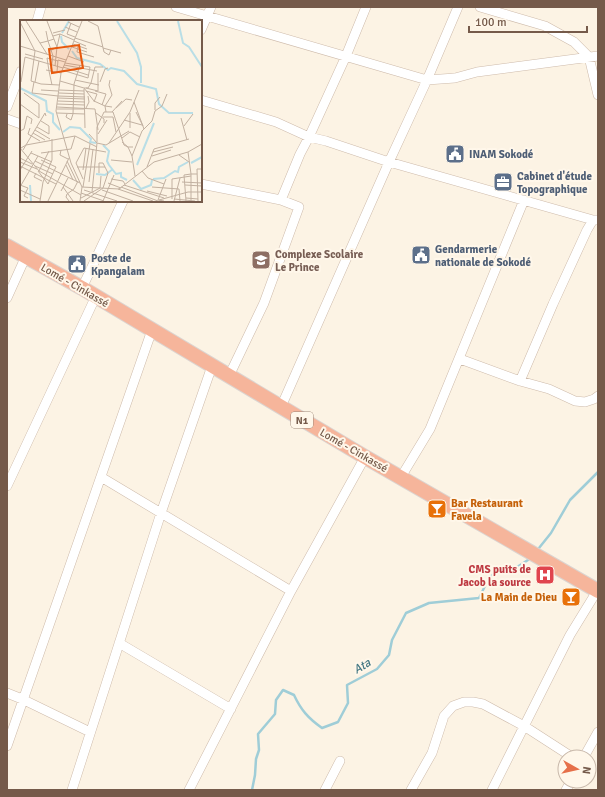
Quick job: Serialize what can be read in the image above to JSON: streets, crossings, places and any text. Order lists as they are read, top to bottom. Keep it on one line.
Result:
{"streets":{"highway":["Lomé - Cinkassé","N1"]},"water":["Ata"],"places":{"public building":["INAM Sokodé","Gendarmerie nationale de Sokodé","Poste de Kpangalam"],"office":["Cabinet d'étude Topographique"],"school or university":["Complexe Scolaire Le Prince"],"bar":["Bar Restaurant Favela","La Main de Dieu"],"hospital":["CMS puits de Jacob la source"]},"scale_bar":"100 m","north":"right"}
